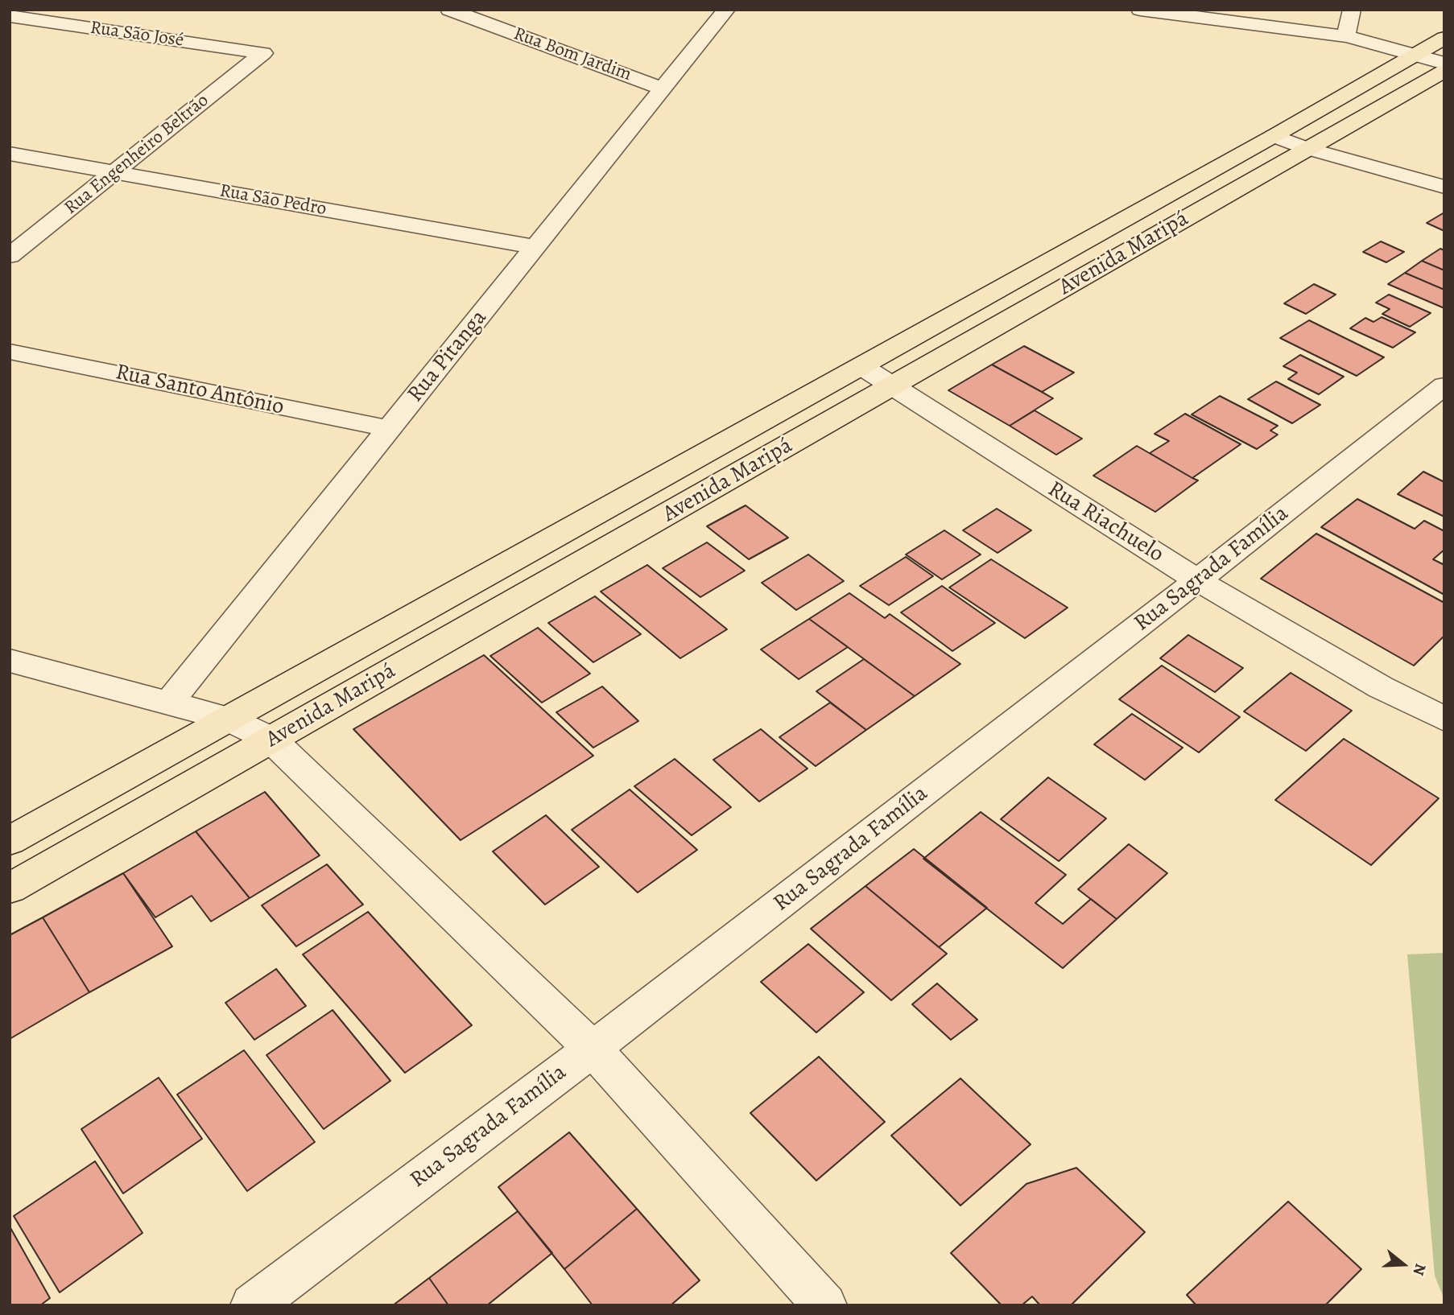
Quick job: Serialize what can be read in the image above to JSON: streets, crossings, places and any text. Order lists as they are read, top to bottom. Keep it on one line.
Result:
{"streets":{"main road":["Avenida Maripá"],"street":["Rua São José","Rua Bom Jardim","Rua Engenheiro Beltrão","Rua São Pedro","Rua Pitanga","Rua Santo Antônio","Rua Riachuelo","Rua Sagrada Família"]},"crossings":[["Rua São José","Rua Engenheiro Beltrão"],["Rua Bom Jardim","Rua Pitanga"],["Rua Engenheiro Beltrão","Rua São Pedro"],["Rua São Pedro","Rua Pitanga"],["Avenida Maripá","Rua Riachuelo"],["Rua Pitanga","Rua Santo Antônio"],["Rua Riachuelo","Rua Sagrada Família"]],"north":"right"}
